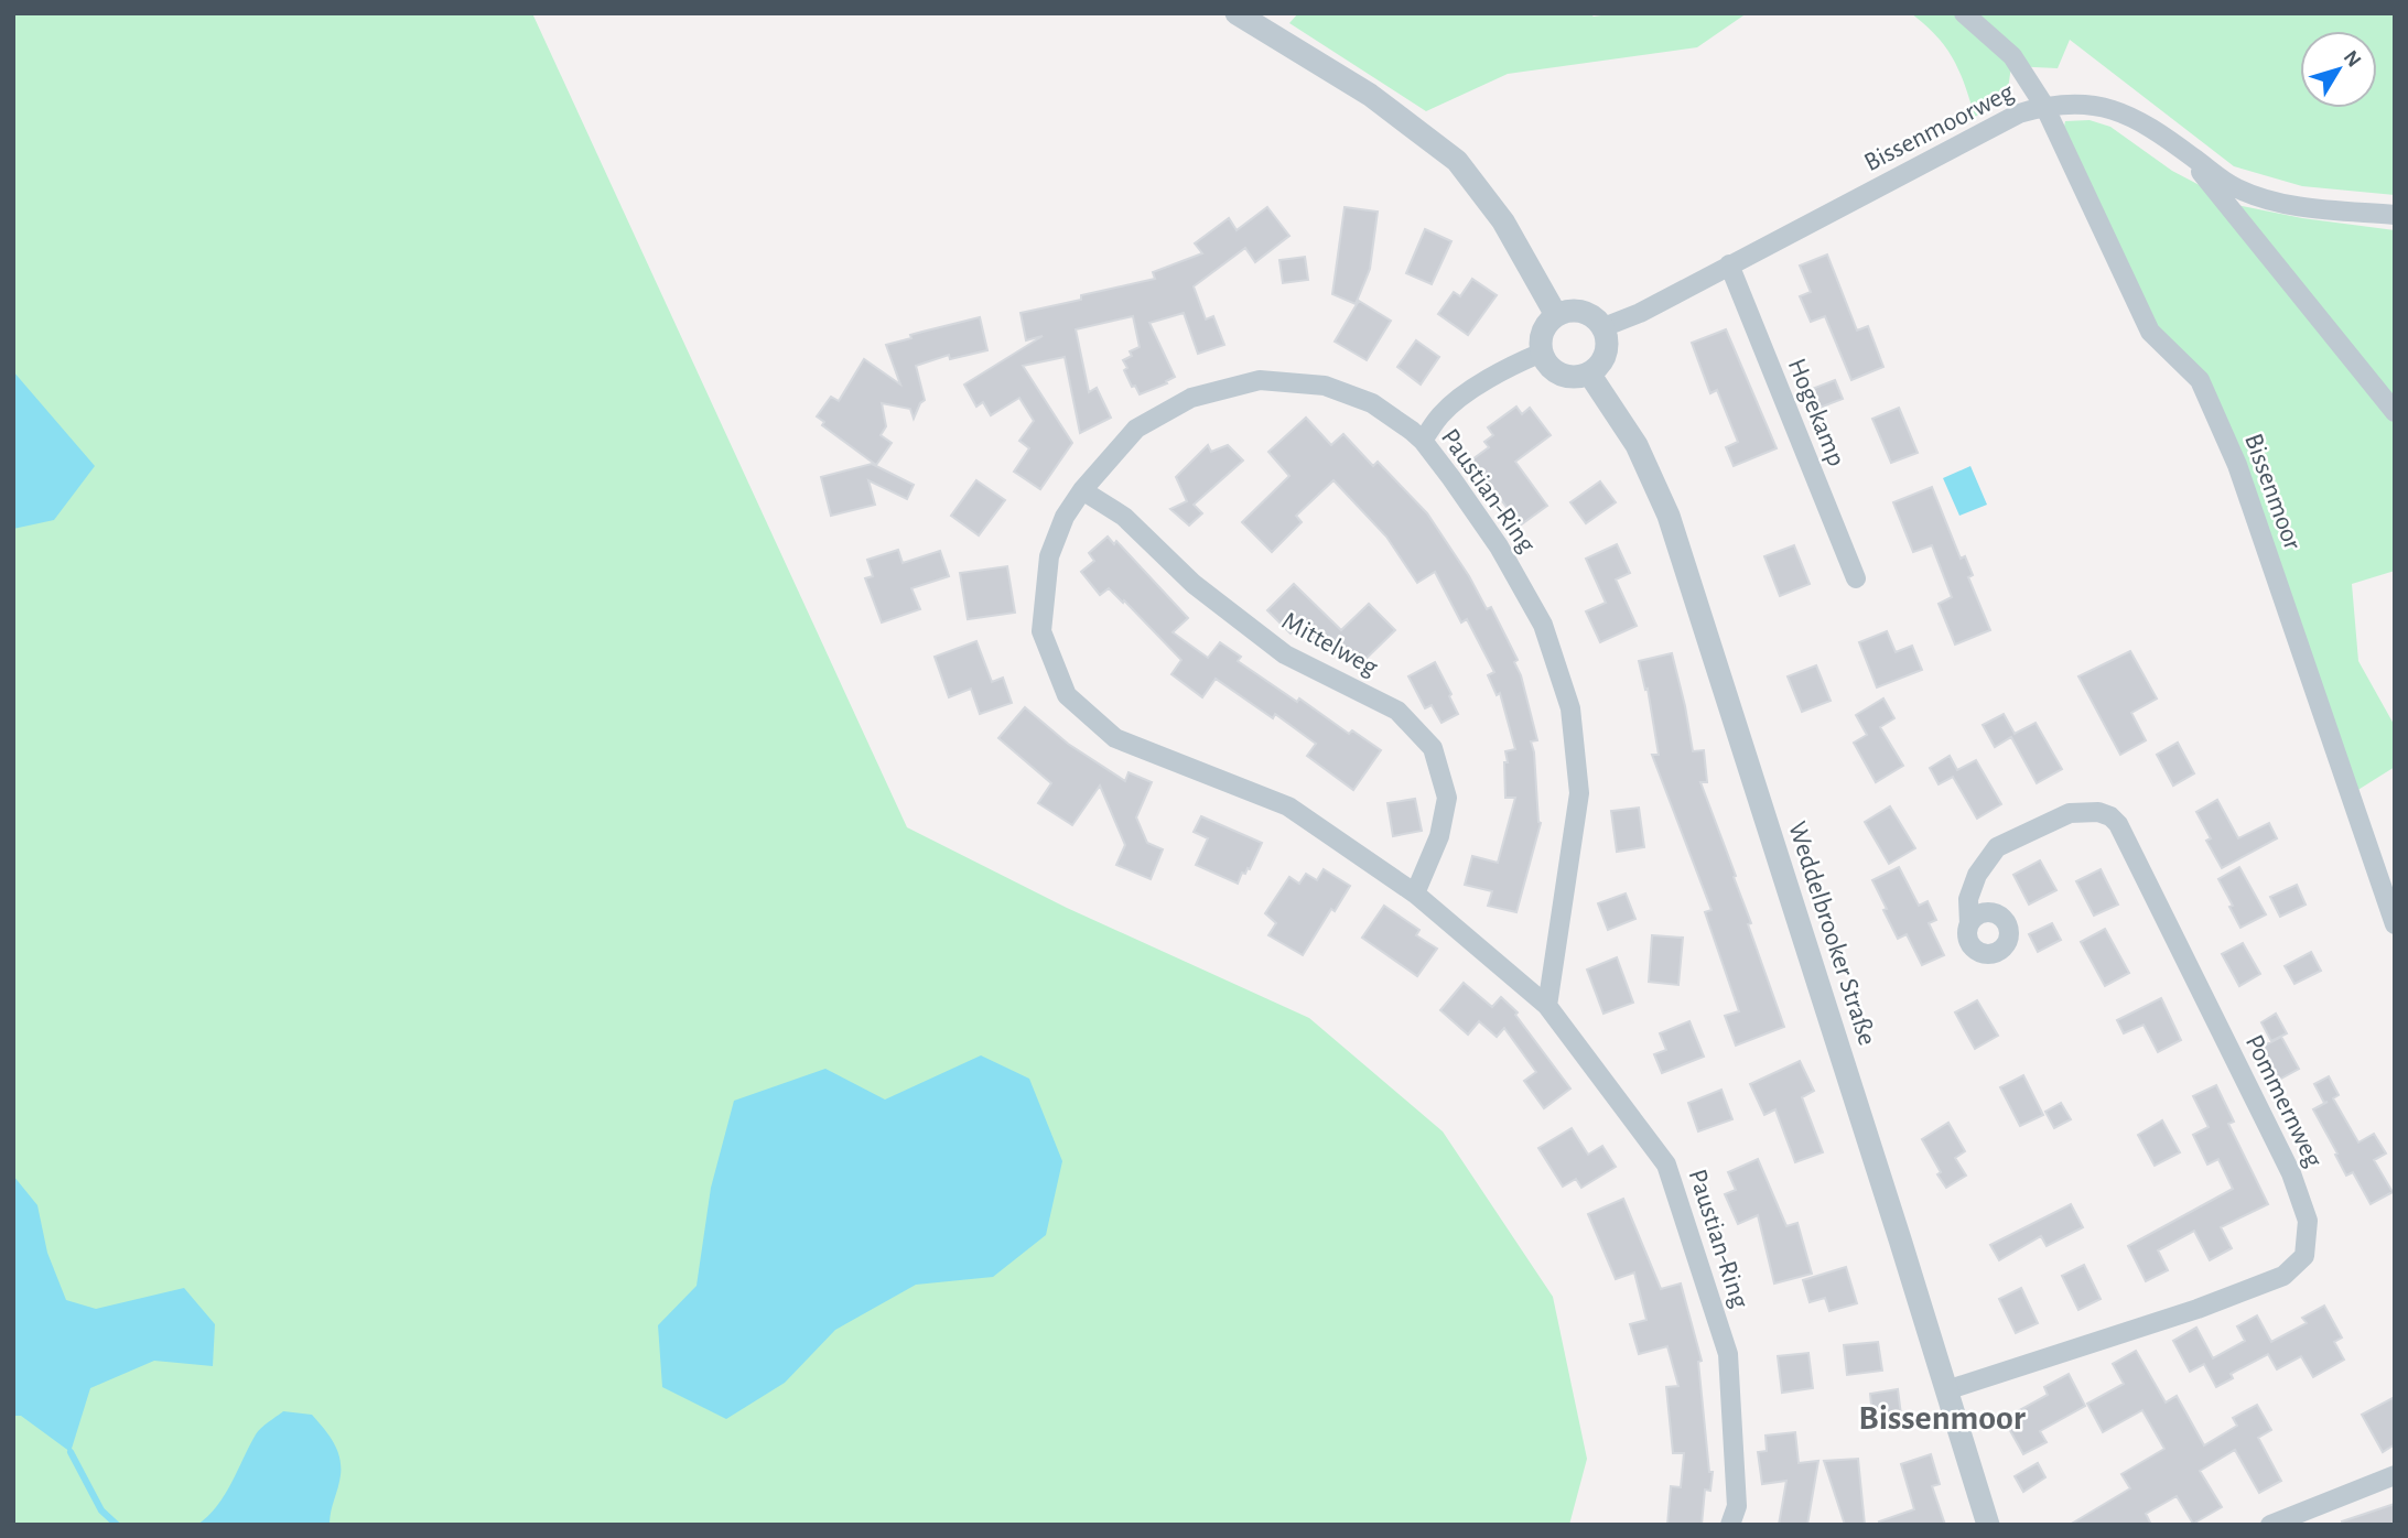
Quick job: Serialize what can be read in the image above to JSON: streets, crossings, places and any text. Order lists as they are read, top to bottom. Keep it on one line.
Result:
{"streets":{"street":["Bissenmoorweg","Hogekamp","Paustian-Ring","Bissenmoor","Mittelweg","Weddelbrooker Straße","Pommernweg"]},"crossings":[["Bissenmoorweg","Hogekamp"],["Bissenmoorweg","Bissenmoor"],["Bissenmoorweg","Weddelbrooker Straße"],["Paustian-Ring","Mittelweg"],["Weddelbrooker Straße","Pommernweg"]],"districts":["Bissenmoor"],"north":"top right"}
